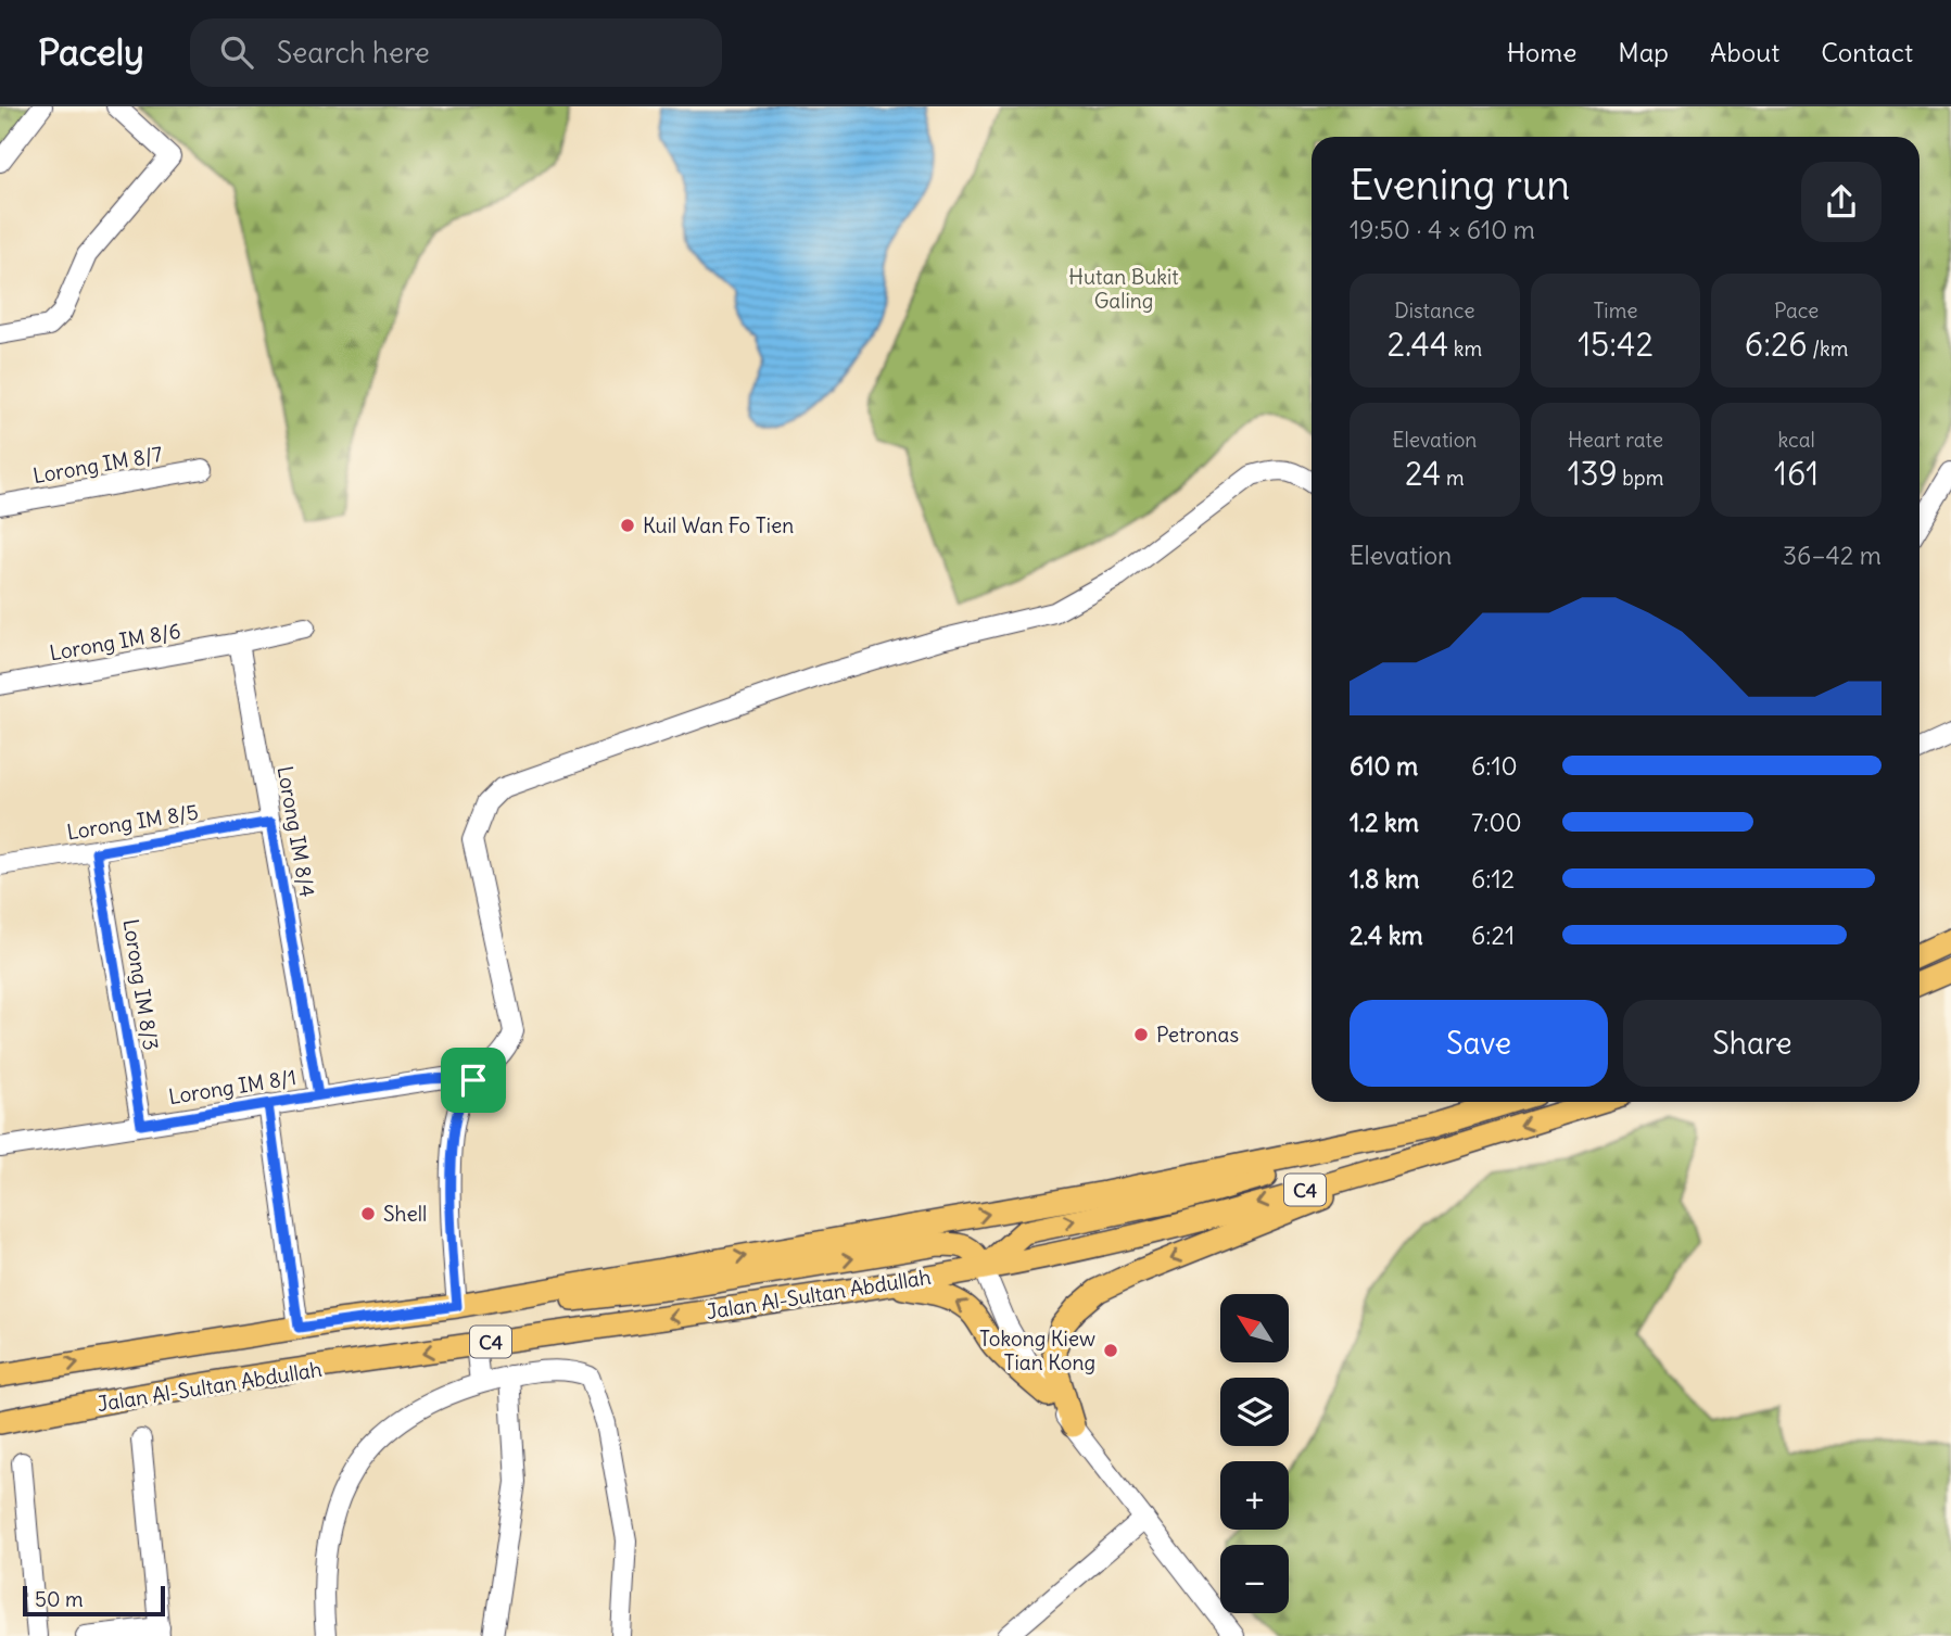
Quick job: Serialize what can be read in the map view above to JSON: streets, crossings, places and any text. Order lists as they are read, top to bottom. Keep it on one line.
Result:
{"streets":{"main road":["C4","Jalan Al-Sultan Abdullah"],"street":["Lorong IM 8/7","Lorong IM 8/6","Lorong IM 8/5","Lorong IM 8/4","Lorong IM 8/3","Lorong IM 8/1"]},"crossings":[["Lorong IM 8/6","Lorong IM 8/4"],["Lorong IM 8/5","Lorong IM 8/4"],["Lorong IM 8/5","Lorong IM 8/3"],["Lorong IM 8/4","Lorong IM 8/1"],["Lorong IM 8/3","Lorong IM 8/1"]],"parks":["Hutan Bukit Galing"],"places":["Kuil Wan Fo Tien","Petronas","Shell","Tokong Kiew Tian Kong"],"scale_bar":"50 m","north":"top left","page":{"header":"Pacely","search":"Search here","nav":["Home","Map","About","Contact"],"heading":["Evening run","19:50 · 4 × 610 m"],"stats":[["Distance","2.44 km"],["Time","15:42"],["Pace","6:26 /km"],["Elevation","24 m"],["Heart rate","139 bpm"],["kcal","161"]],"chart":["Elevation","36–42 m"],"list":[{"name":"610 m","note":"6:10"},{"name":"1.2 km","note":"7:00"},{"name":"1.8 km","note":"6:12"},{"name":"2.4 km","note":"6:21"}],"buttons":["Save","Share"],"map_buttons":["+","−"],"scale":"50 m"}}
